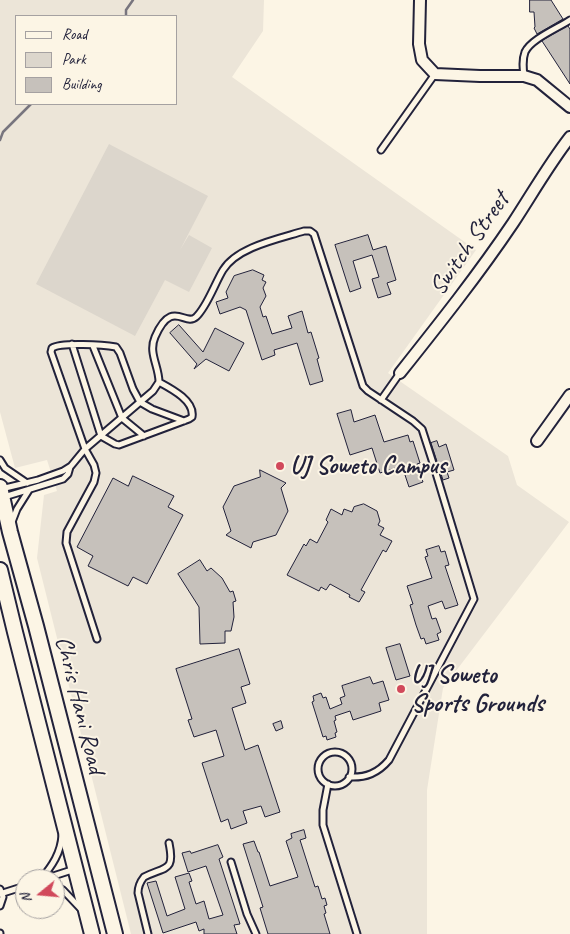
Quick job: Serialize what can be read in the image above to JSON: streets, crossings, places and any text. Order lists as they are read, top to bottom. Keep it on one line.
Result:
{"streets":{"main road":["Chris Hani Road"],"street":["Switch Street"]},"places":["UJ Soweto Campus","UJ Soweto Sports Grounds"],"legend":["Road","Park","Building"],"north":"left"}
